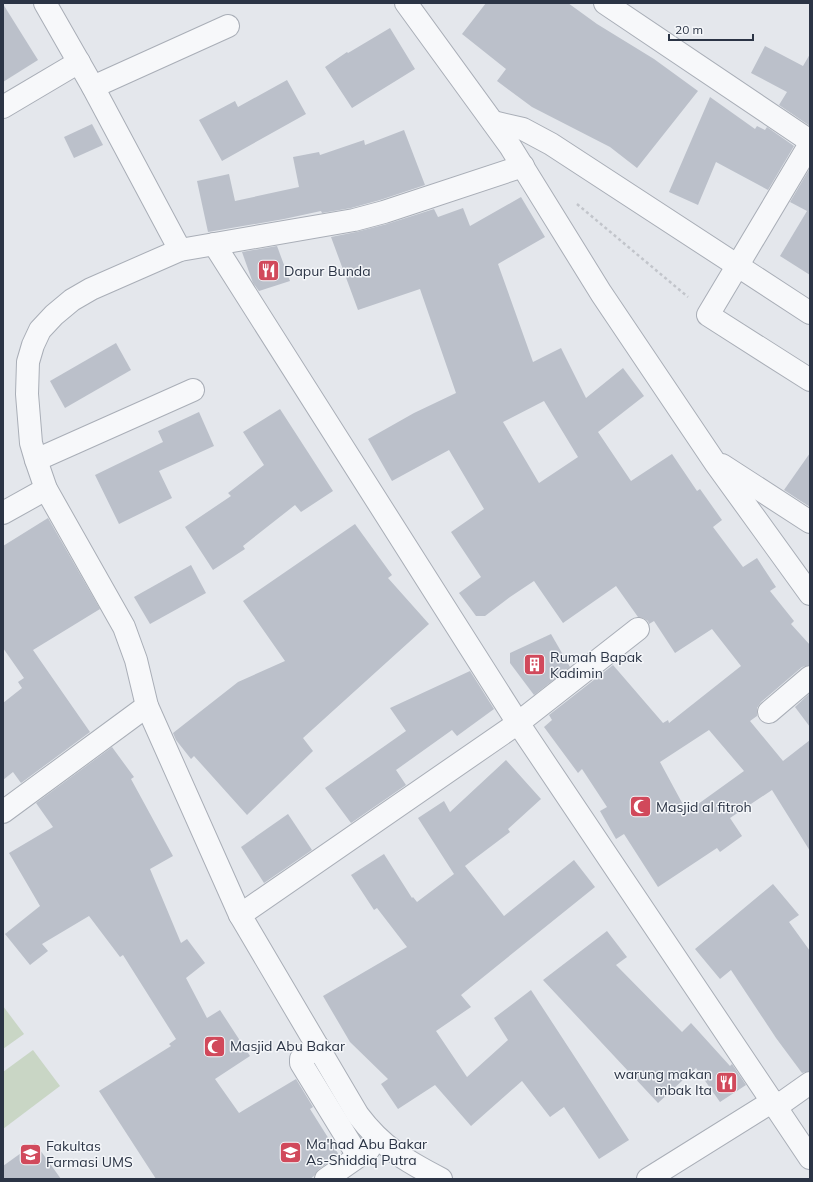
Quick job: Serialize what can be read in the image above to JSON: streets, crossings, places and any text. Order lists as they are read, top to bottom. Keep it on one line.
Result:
{"places":{"restaurant":["Dapur Bunda","warung makan mbak Ita"],"building":["Rumah Bapak Kadimin"],"mosque":["Masjid al fitroh","Masjid Abu Bakar"],"school or university":["Ma'had Abu Bakar As-Shiddiq Putra","Fakultas Farmasi UMS"]},"scale_bar":"20 m"}
